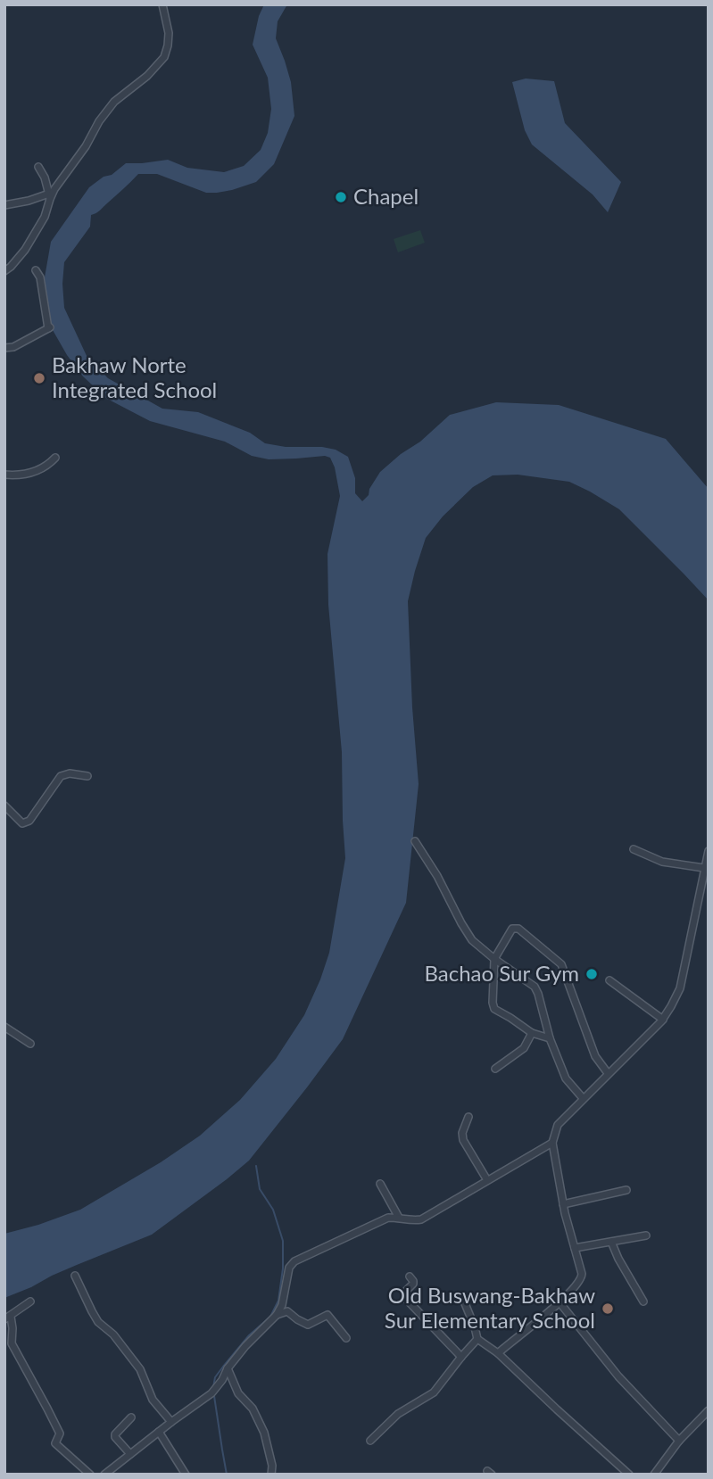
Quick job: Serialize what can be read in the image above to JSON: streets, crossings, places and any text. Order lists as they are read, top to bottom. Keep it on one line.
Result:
{"places":["Chapel","Bakhaw Norte Integrated School","Bachao Sur Gym","Old Buswang-Bakhaw Sur Elementary School"]}
